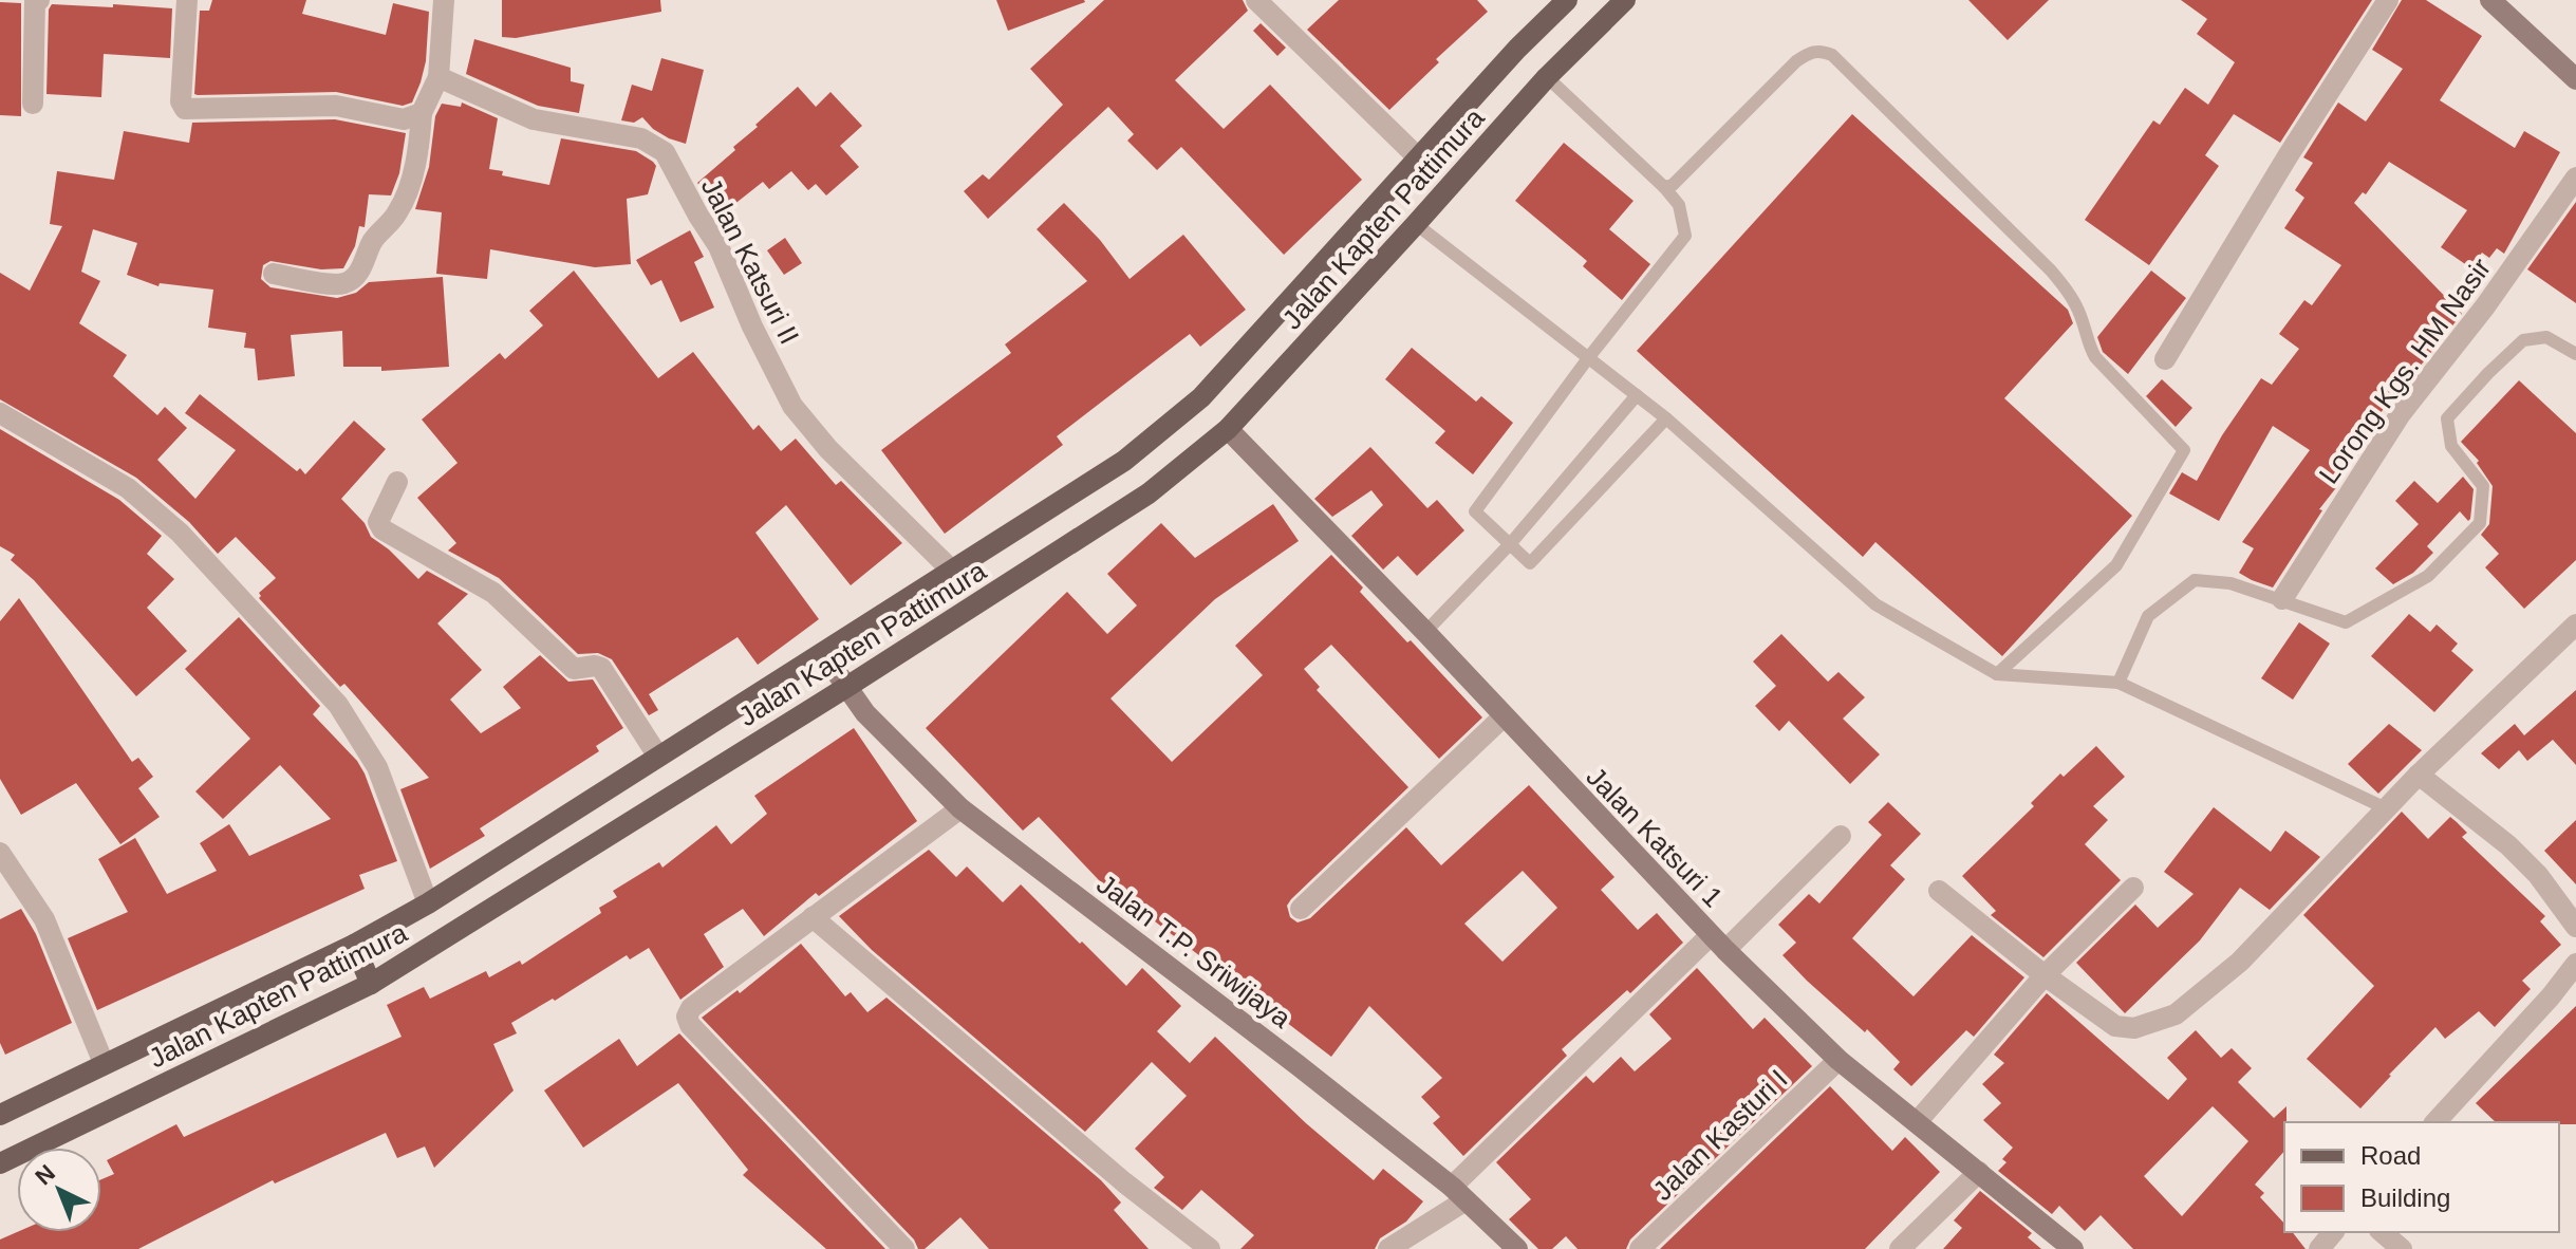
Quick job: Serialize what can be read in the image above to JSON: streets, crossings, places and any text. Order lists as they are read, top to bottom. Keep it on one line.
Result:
{"streets":{"main road":["Jalan Kapten Pattimura"],"street":["Jalan Katsuri II","Lorong Kgs. HM Nasir","Jalan Katsuri 1","Jalan T.P. Sriwijaya","Jalan Kasturi I"]},"crossings":[["Jalan Kapten Pattimura","Jalan Katsuri II"],["Jalan Kapten Pattimura","Jalan Katsuri 1"],["Jalan Kapten Pattimura","Jalan T.P. Sriwijaya"],["Jalan Katsuri 1","Jalan Kasturi I"]],"legend":["Road","Building"],"north":"top left"}
